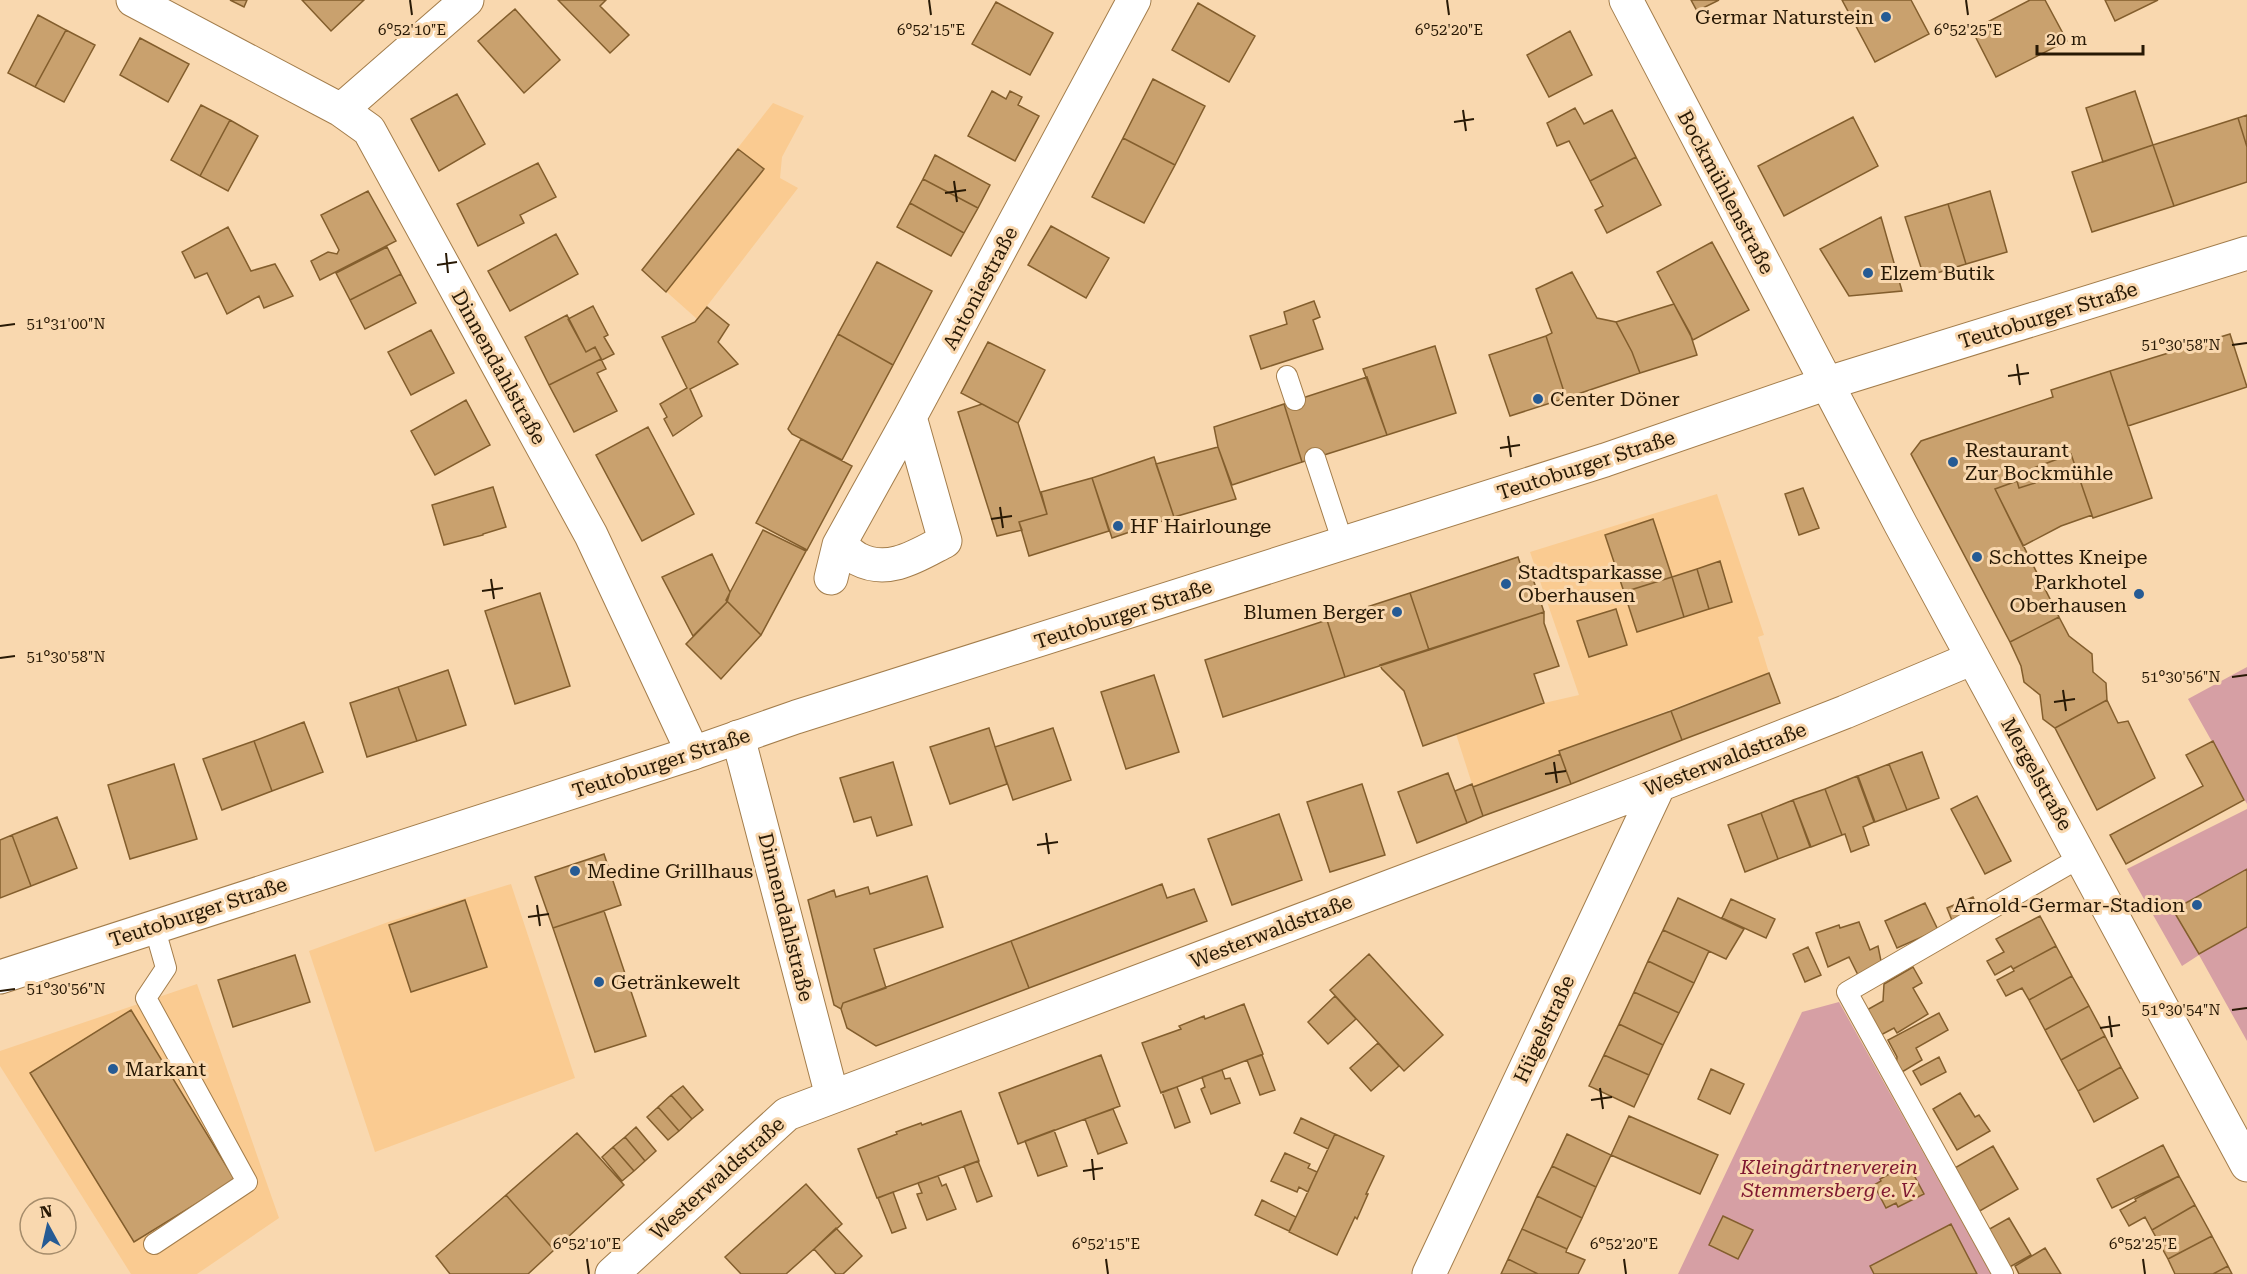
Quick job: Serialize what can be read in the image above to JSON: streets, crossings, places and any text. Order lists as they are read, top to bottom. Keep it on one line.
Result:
{"streets":{"street":["Bockmühlenstraße","Antoniestraße","Teutoburger Straße","Dinnendahlstraße","Westerwaldstraße","Mergelstraße","Hügelstraße"]},"crossings":[["Bockmühlenstraße","Teutoburger Straße"],["Bockmühlenstraße","Mergelstraße"],["Teutoburger Straße","Dinnendahlstraße"],["Teutoburger Straße","Mergelstraße"],["Dinnendahlstraße","Westerwaldstraße"],["Westerwaldstraße","Mergelstraße"],["Westerwaldstraße","Hügelstraße"]],"parks":["Kleingärtnerverein Stemmersberg e. V."],"places":["Germar Naturstein","Elzem Butik","Center Döner","Restaurant Zur Bockmühle","HF Hairlounge","Schottes Kneipe","Stadtsparkasse Oberhausen","Parkhotel Oberhausen","Blumen Berger","Medine Grillhaus","Arnold-Germar-Stadion","Getränkewelt","Markant"],"scale_bar":"20 m","north":"top","coordinates":["6°52'10\"E","6°52'15\"E","6°52'20\"E","6°52'25\"E","51°31'00\"N","51°30'58\"N","51°30'56\"N","51°30'54\"N"]}
